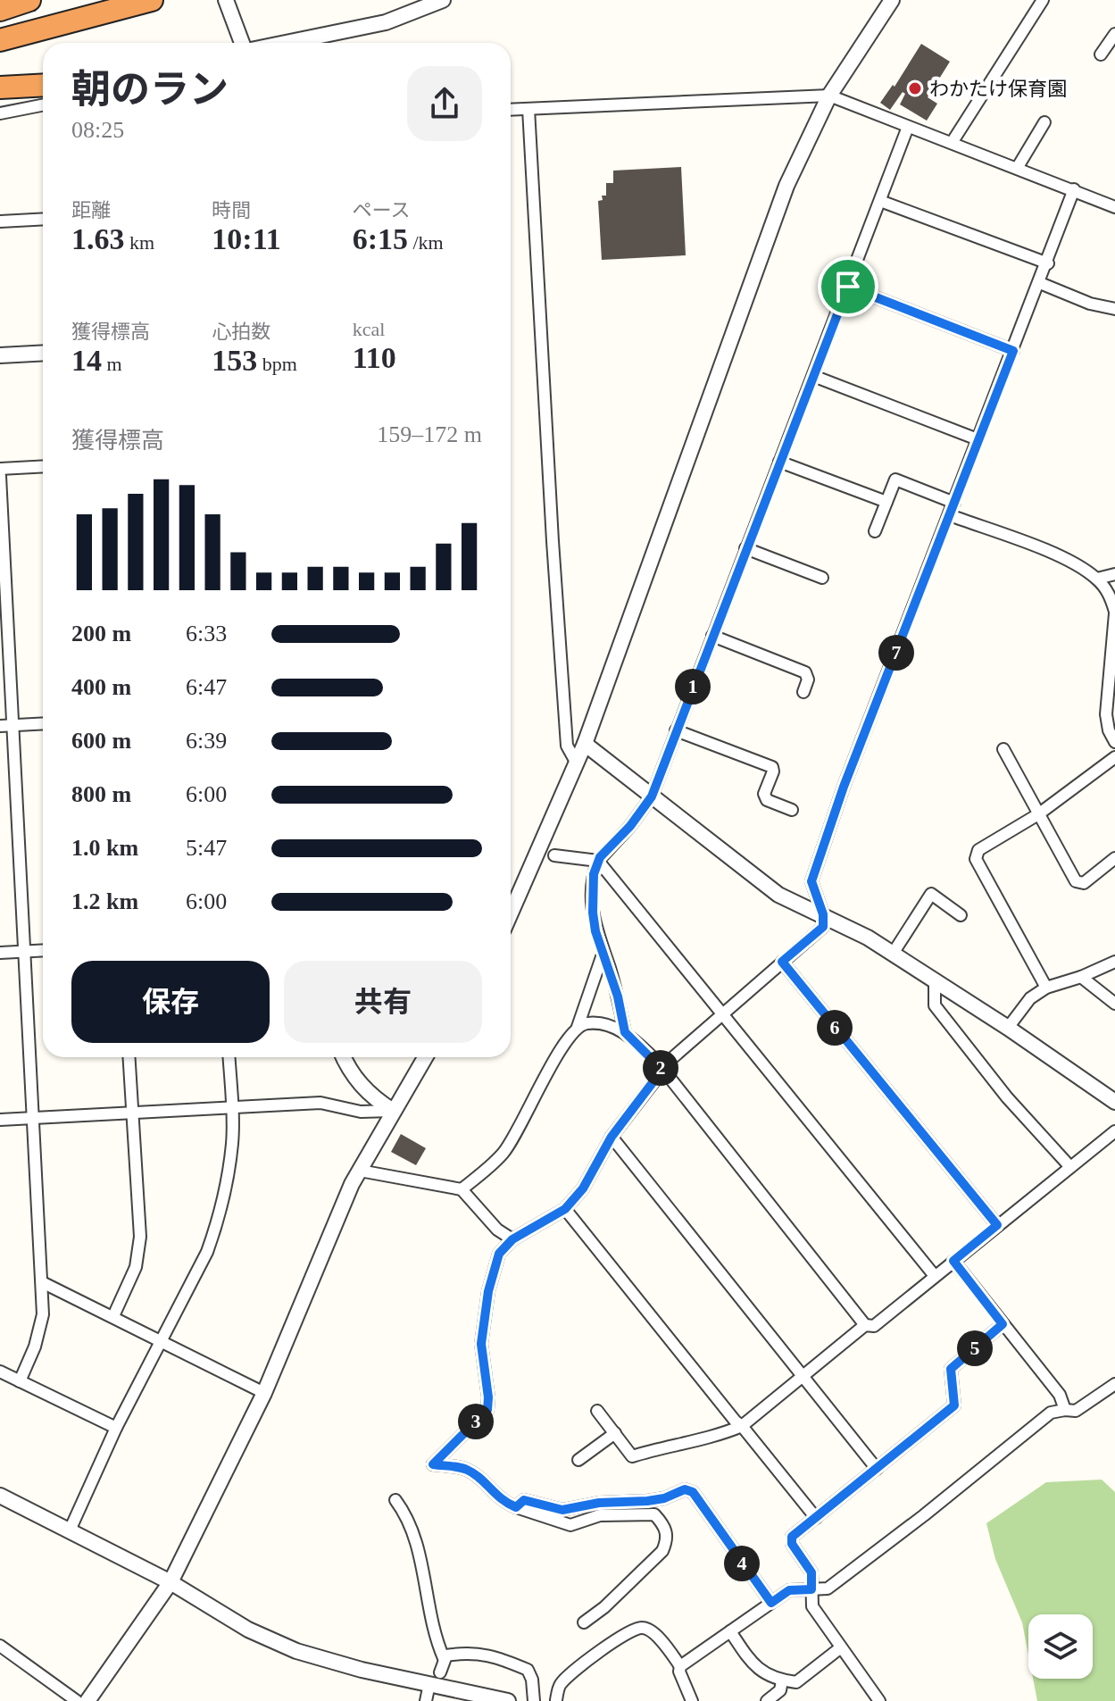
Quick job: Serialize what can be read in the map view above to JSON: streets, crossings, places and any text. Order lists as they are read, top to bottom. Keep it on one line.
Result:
{"places":["わかたけ保育園"],"page":{"heading":["朝のラン","08:25"],"stats":[["距離","1.63 km"],["時間","10:11"],["ペース","6:15 /km"],["獲得標高","14 m"],["心拍数","153 bpm"],["kcal","110"]],"chart":["獲得標高","159–172 m"],"list":[{"name":"200 m","note":"6:33"},{"name":"400 m","note":"6:47"},{"name":"600 m","note":"6:39"},{"name":"800 m","note":"6:00"},{"name":"1.0 km","note":"5:47"},{"name":"1.2 km","note":"6:00"}],"pins":["7","1","6","2","5","3","4"],"buttons":["保存","共有"]}}
